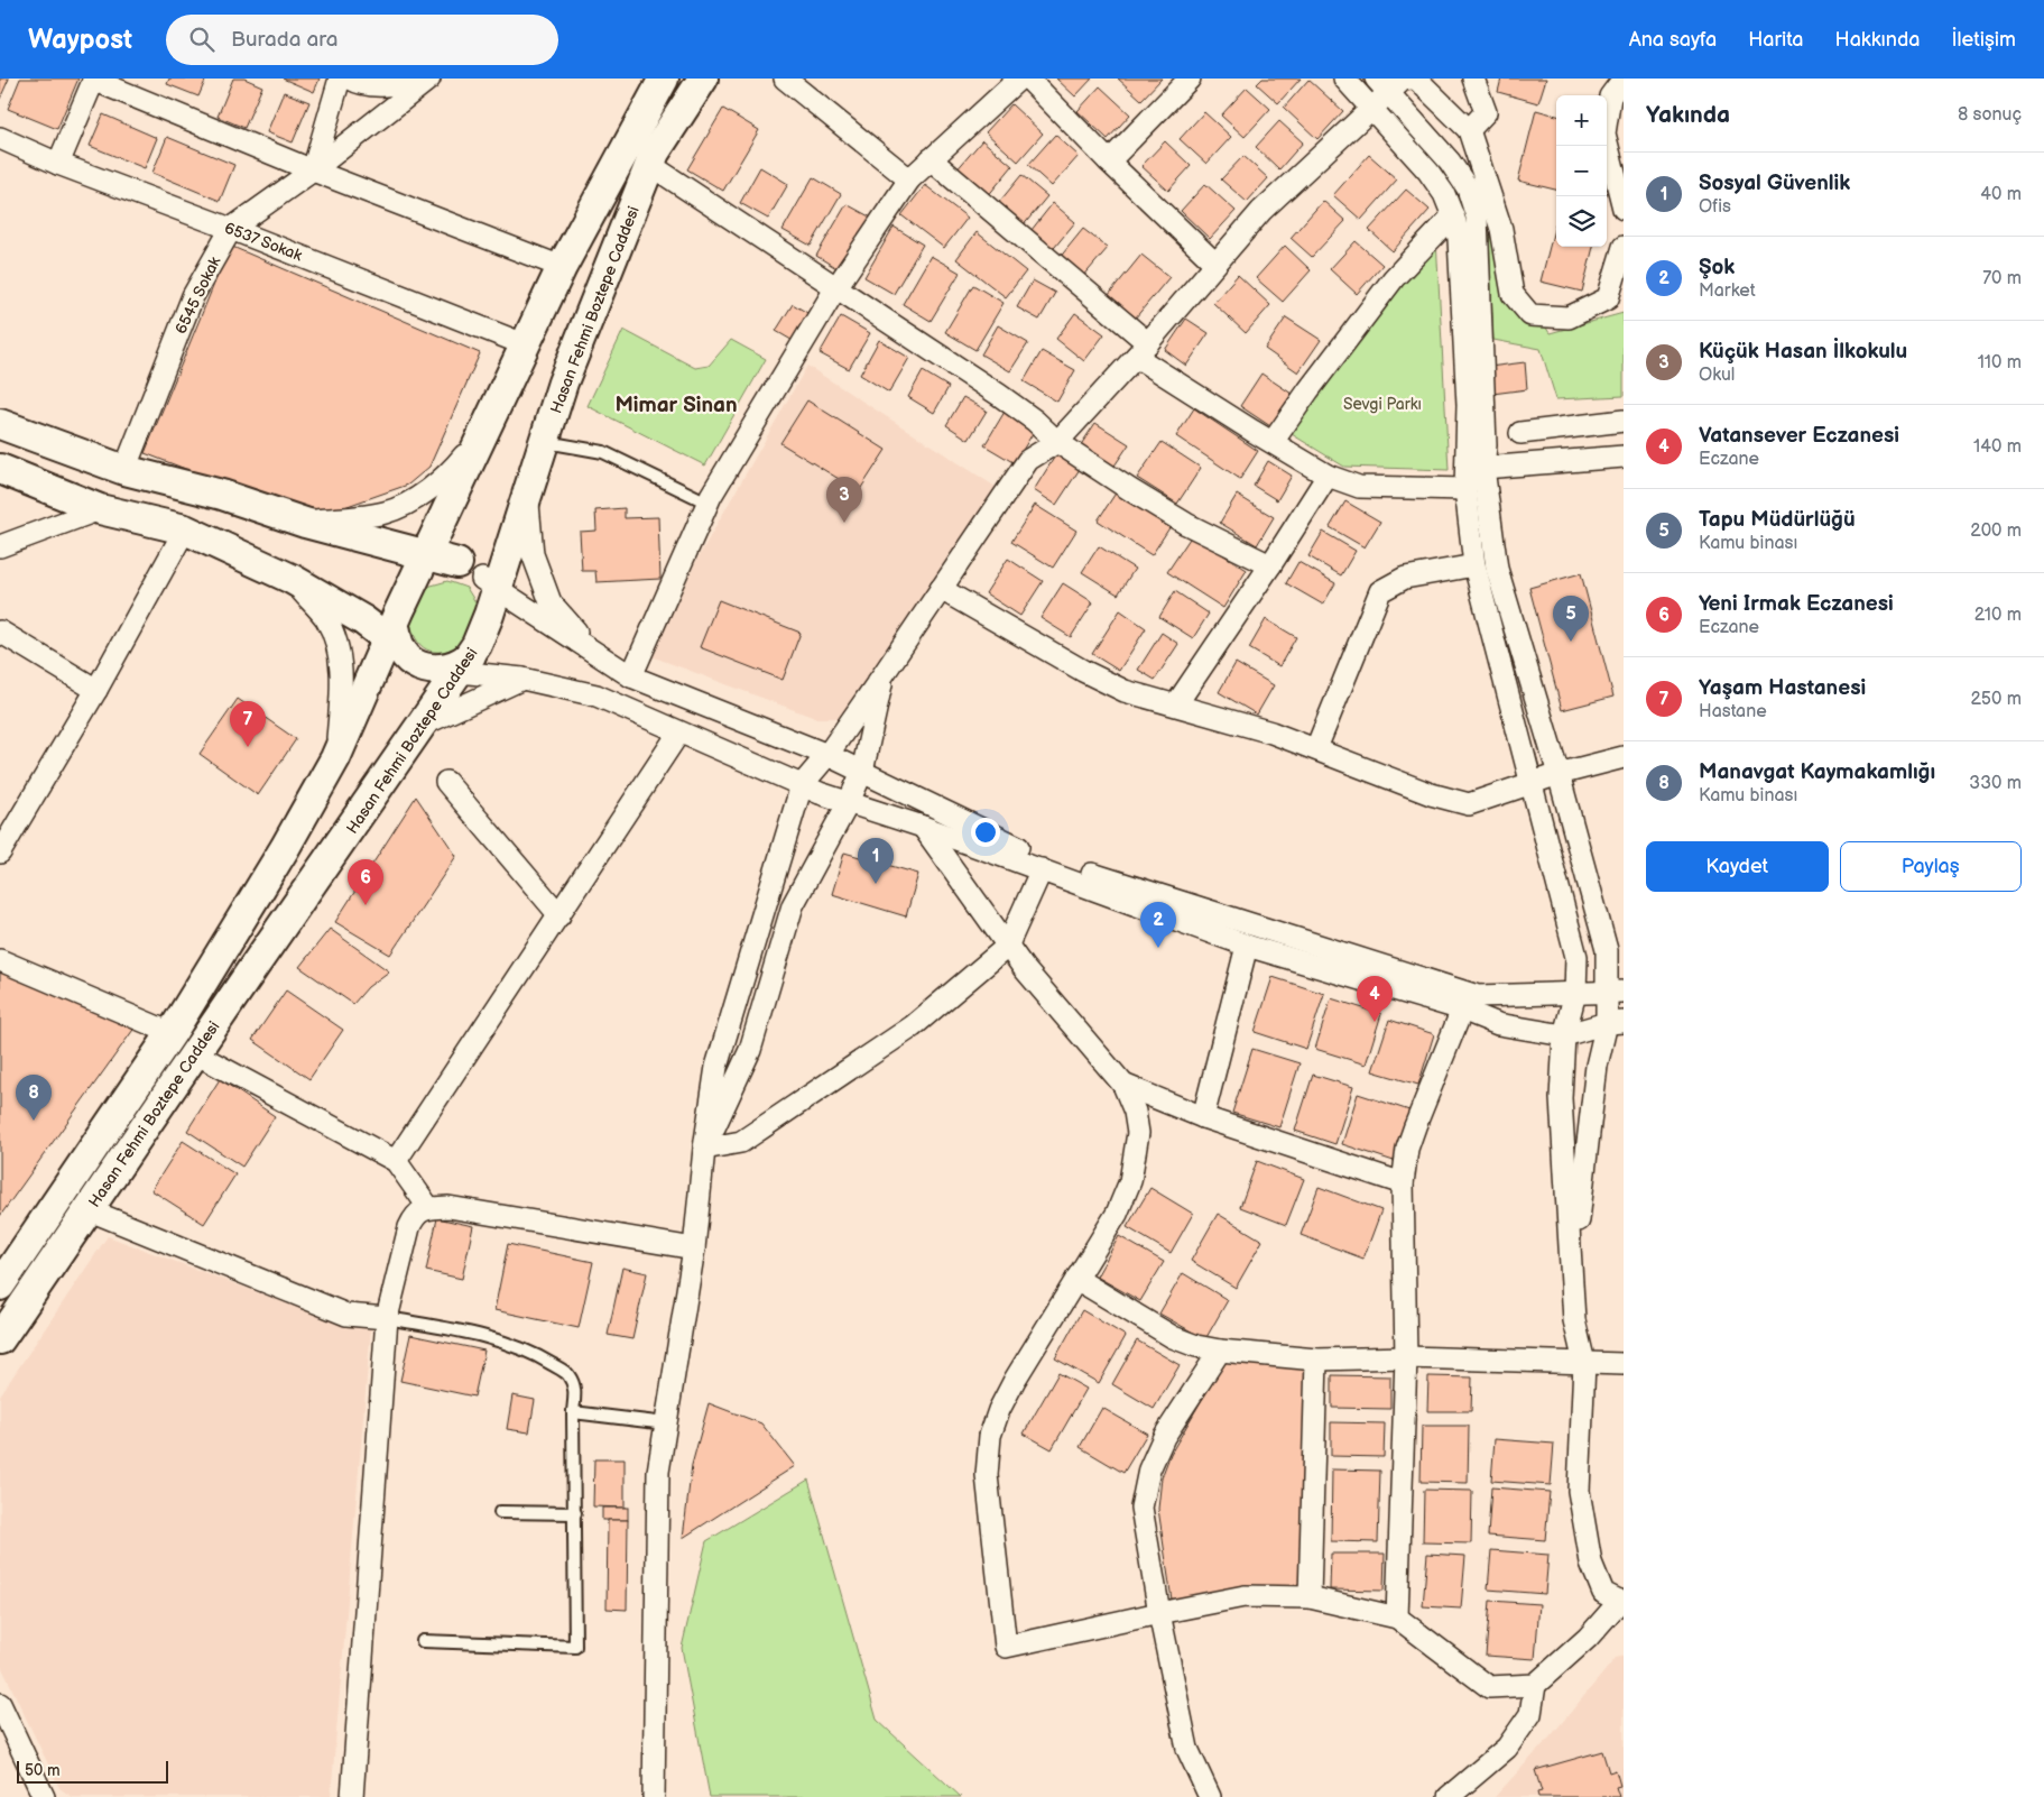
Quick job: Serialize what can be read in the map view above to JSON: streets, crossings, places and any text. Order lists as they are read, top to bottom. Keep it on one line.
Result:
{"streets":{"main road":["Hasan Fehmi Boztepe Caddesi"],"street":["6537 Sokak","6545 Sokak"]},"crossings":[["6537 Sokak","6545 Sokak"],["6537 Sokak","Hasan Fehmi Boztepe Caddesi"]],"districts":["Mimar Sinan"],"parks":["Sevgi Parkı"],"scale_bar":"50 m","page":{"header":"Waypost","search":"Burada ara","nav":["Ana sayfa","Harita","Hakkında","İletişim"],"heading":["Yakında","8 sonuç"],"map_buttons":["+","−"],"list":[{"mark":"1","name":"Sosyal Güvenlik","note":"Ofis","value":"40 m"},{"mark":"2","name":"Şok","note":"Market","value":"70 m"},{"mark":"3","name":"Küçük Hasan İlkokulu","note":"Okul","value":"110 m"},{"mark":"4","name":"Vatansever Eczanesi","note":"Eczane","value":"140 m"},{"mark":"5","name":"Tapu Müdürlüğü","note":"Kamu binası","value":"200 m"},{"mark":"6","name":"Yeni Irmak Eczanesi","note":"Eczane","value":"210 m"},{"mark":"7","name":"Yaşam Hastanesi","note":"Hastane","value":"250 m"},{"mark":"8","name":"Manavgat Kaymakamlığı","note":"Kamu binası","value":"330 m"}],"pins":["3","5","7","1","6","2","4","8"],"buttons":["Kaydet","Paylaş"],"scale":"50 m"}}
